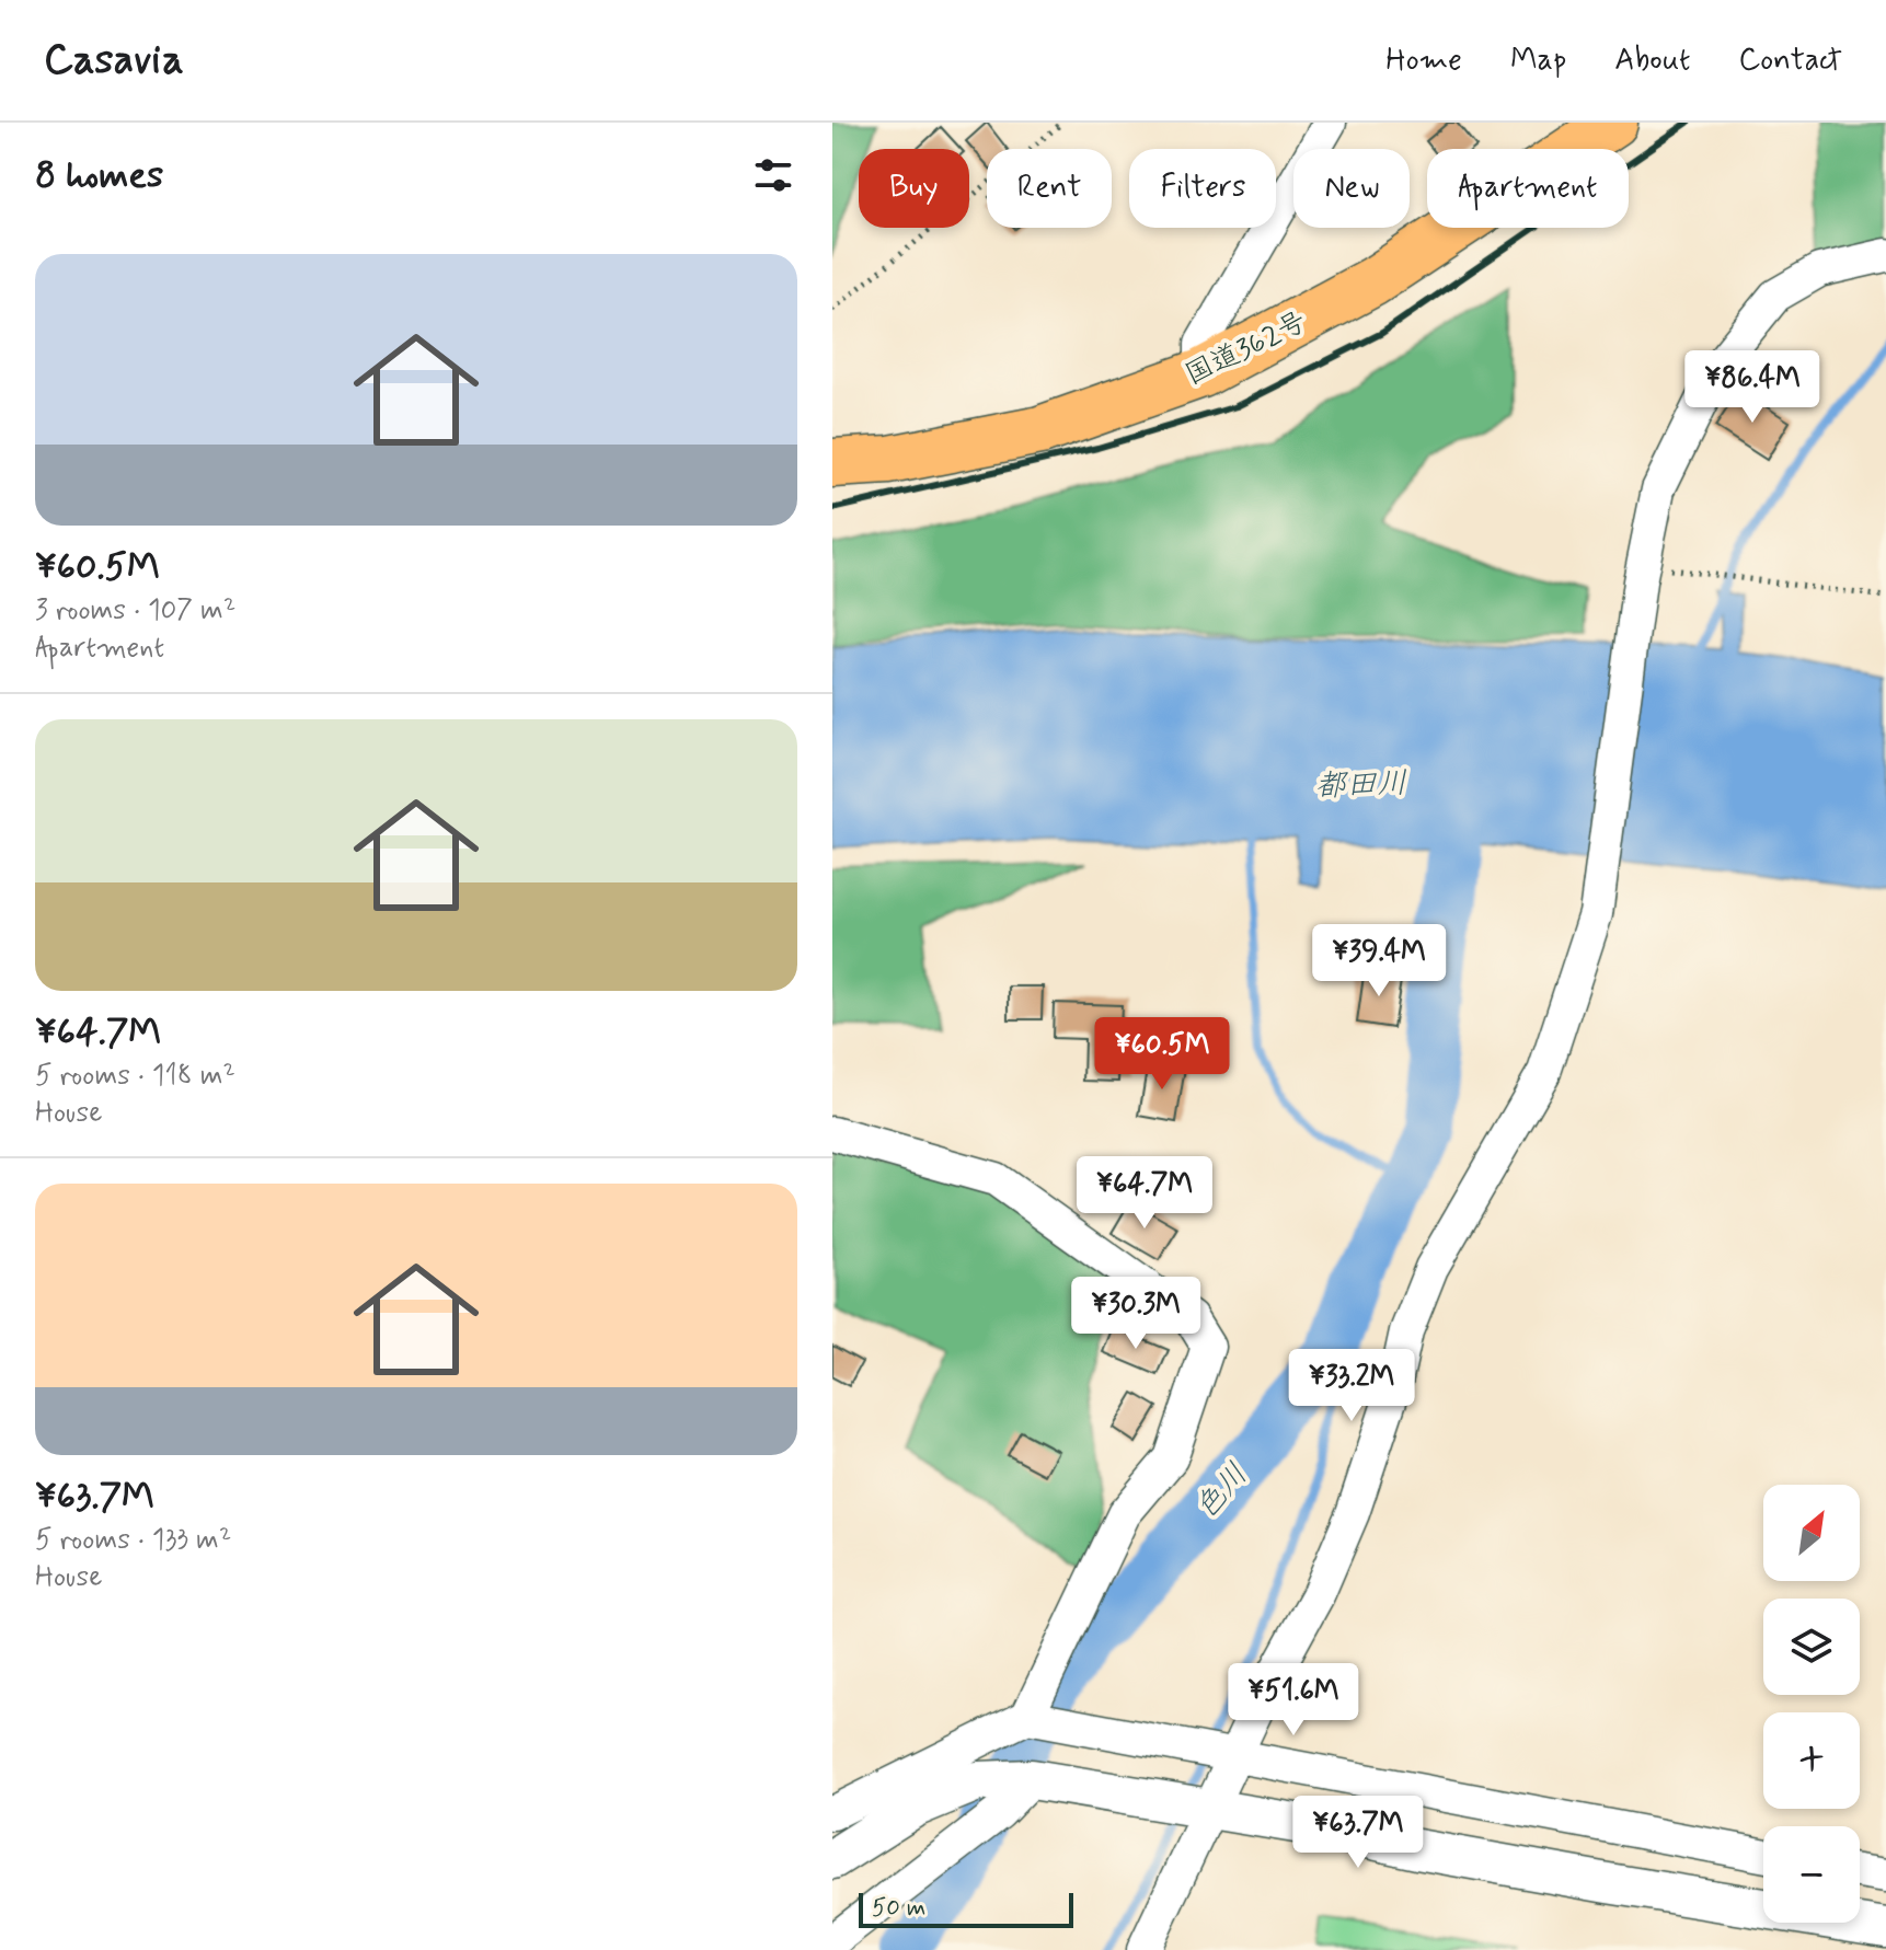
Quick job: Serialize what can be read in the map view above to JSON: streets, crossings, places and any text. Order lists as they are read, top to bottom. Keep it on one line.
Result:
{"streets":{"highway":["国道362号"]},"water":["都田川","色川"],"scale_bar":"50 m","north":"top right","page":{"header":"Casavia","nav":["Home","Map","About","Contact"],"heading":"8 homes","chip":["Buy","Rent","Filters","New","Apartment"],"list":[{"name":"¥60.5M","note":"3 rooms · 107 m² · Apartment"},{"name":"¥64.7M","note":"5 rooms · 118 m² · House"},{"name":"¥63.7M","note":"5 rooms · 133 m² · House"}],"price":["¥86.4M","¥39.4M","¥60.5M","¥64.7M","¥30.3M","¥33.2M","¥51.6M","¥63.7M"],"map_buttons":["+","−"],"scale":"50 m"}}
